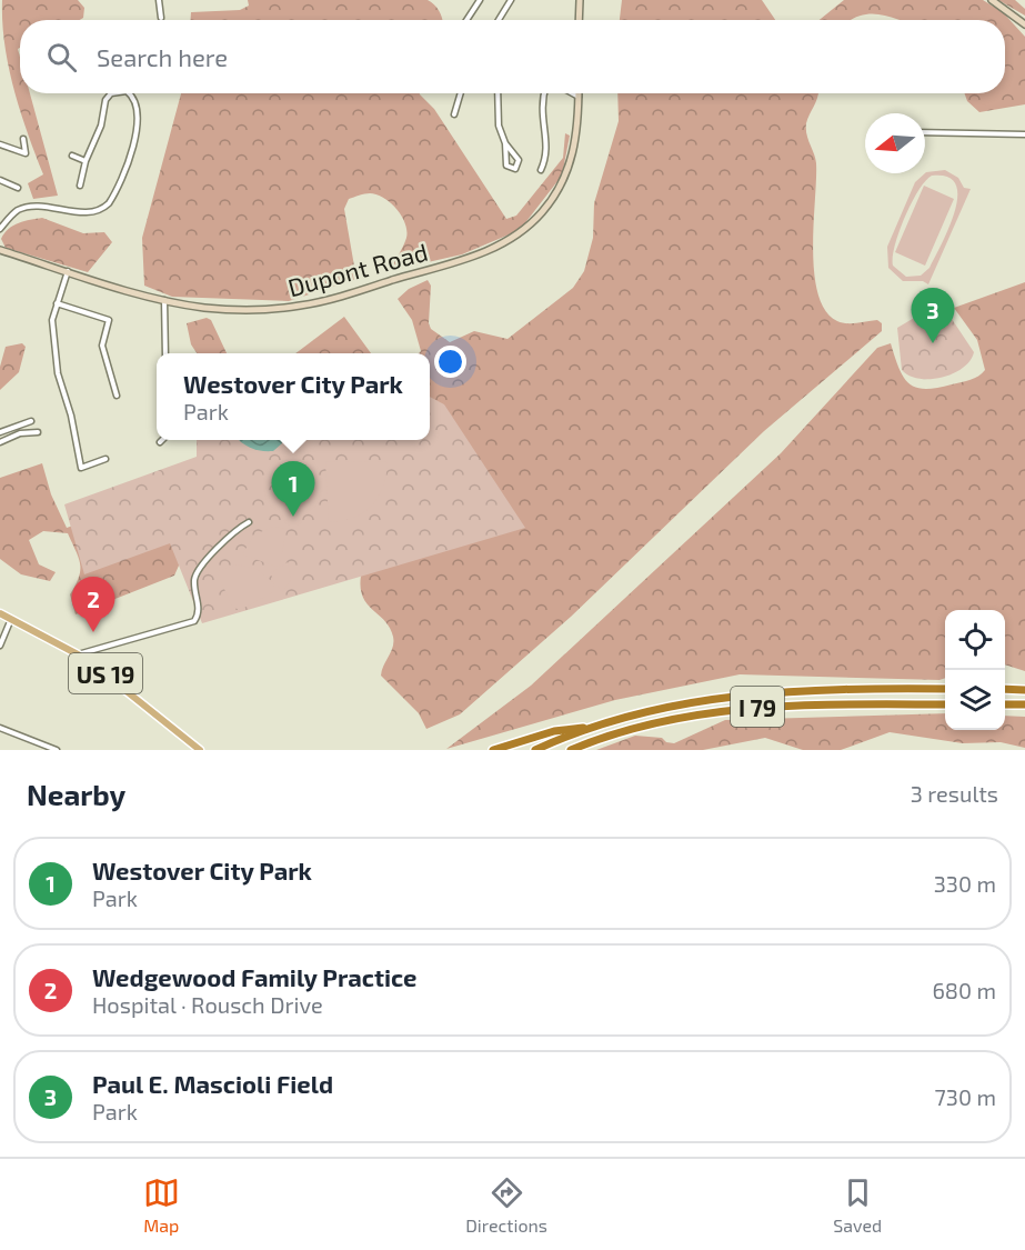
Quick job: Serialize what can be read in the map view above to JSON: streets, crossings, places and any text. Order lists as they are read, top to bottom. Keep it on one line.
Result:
{"streets":{"highway":["I 79"],"main road":["US 19"],"street":["Dupont Road"]},"north":"left","page":{"search":"Search here","pins":["3","1","2"],"popup":["Westover City Park","Park"],"heading":["Nearby","3 results"],"list":[{"mark":"1","name":"Westover City Park","note":"Park","value":"330 m"},{"mark":"2","name":"Wedgewood Family Practice","note":"Hospital · Rousch Drive","value":"680 m"},{"mark":"3","name":"Paul E. Mascioli Field","note":"Park","value":"730 m"}],"nav":["Map","Directions","Saved"]}}
